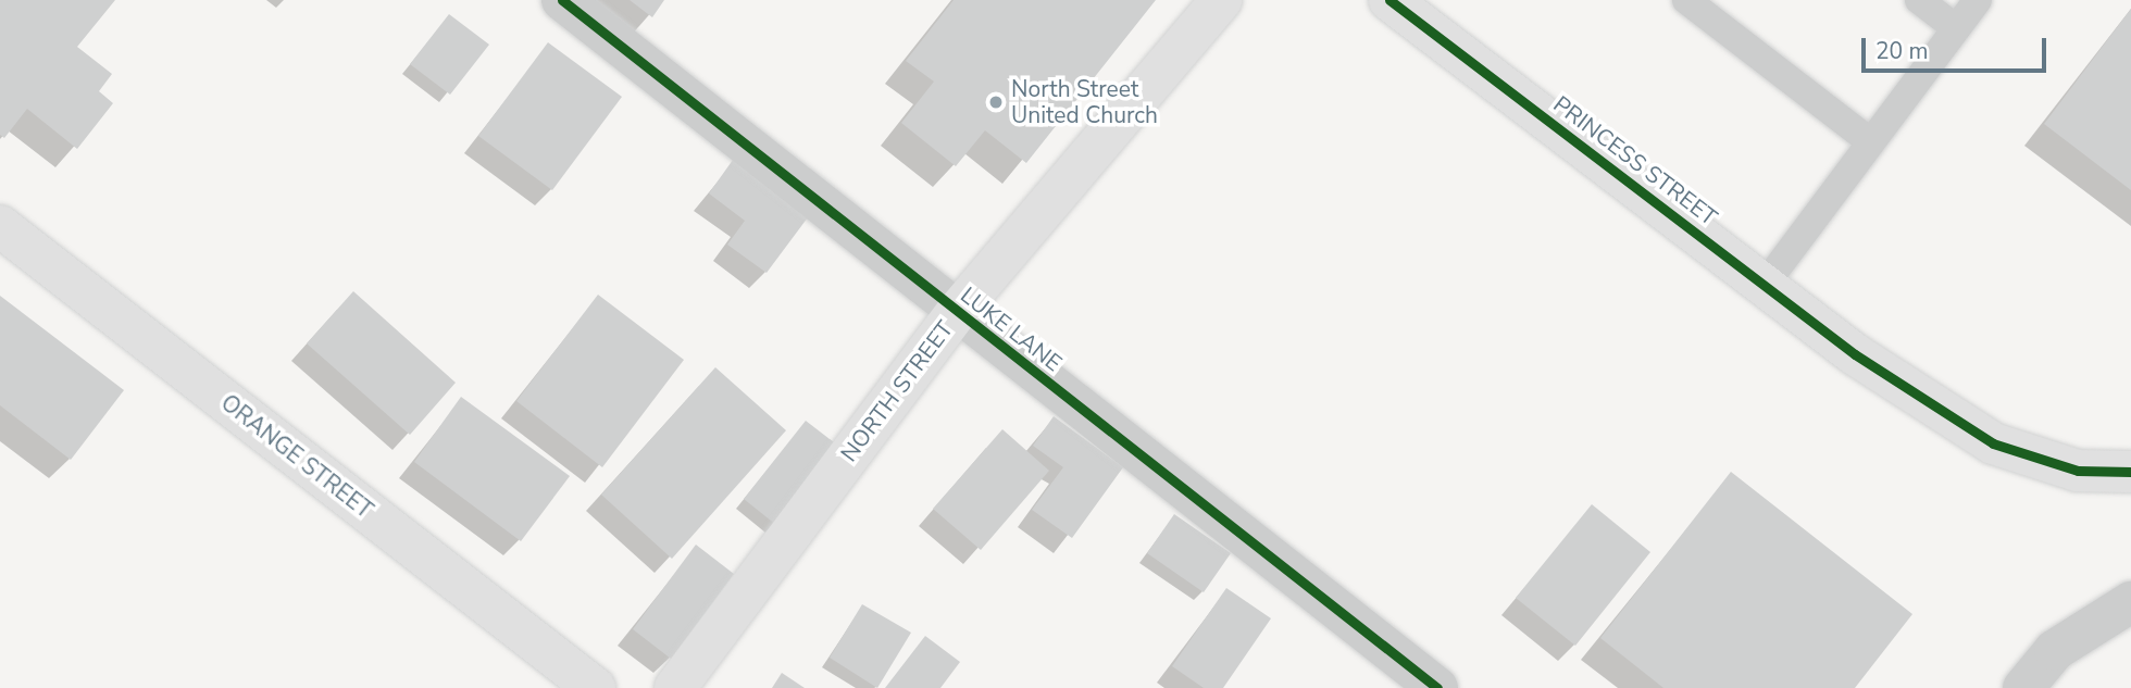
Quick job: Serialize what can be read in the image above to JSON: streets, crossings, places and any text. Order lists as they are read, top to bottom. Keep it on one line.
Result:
{"streets":{"street":["PRINCESS STREET","LUKE LANE","NORTH STREET","ORANGE STREET"]},"crossings":[["LUKE LANE","NORTH STREET"]],"places":["North Street United Church"],"scale_bar":"20 m"}
